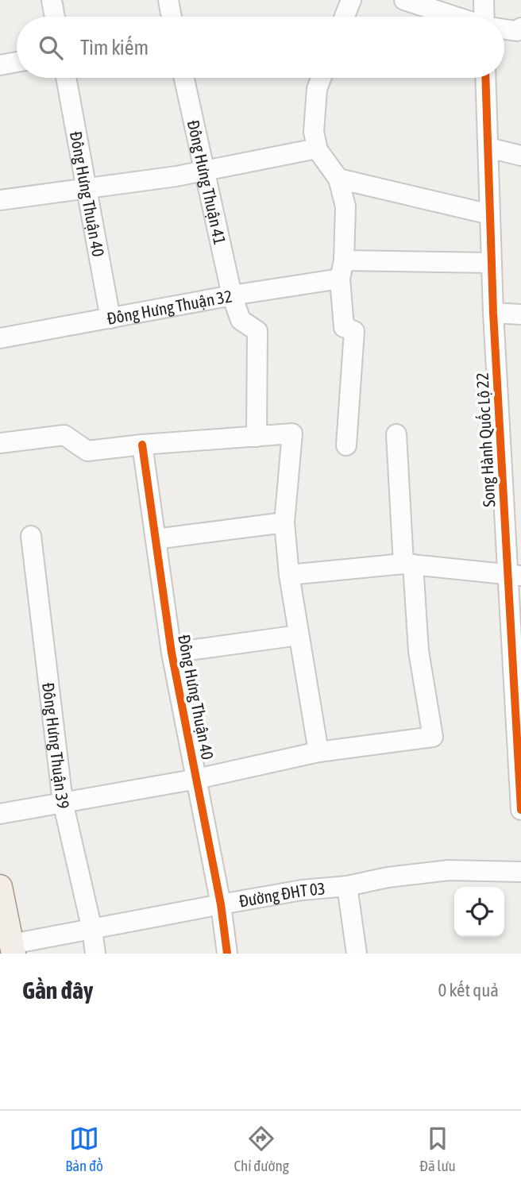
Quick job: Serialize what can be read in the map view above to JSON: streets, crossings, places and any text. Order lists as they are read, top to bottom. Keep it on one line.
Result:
{"streets":{"street":["Đông Hưng Thuận 41","Đông Hưng Thuận 40","Đông Hưng Thuận 32","Song Hành Quốc Lộ 22","Đông Hưng Thuận 39","Đường ĐHT 03"]},"crossings":[["Đông Hưng Thuận 41","Đông Hưng Thuận 32"],["Đông Hưng Thuận 40","Đông Hưng Thuận 32"],["Đông Hưng Thuận 40","Đường ĐHT 03"],["Đông Hưng Thuận 32","Song Hành Quốc Lộ 22"],["Đông Hưng Thuận 39","Đường ĐHT 03"]],"page":{"search":"Tìm kiếm","heading":["Gần đây","0 kết quả"],"nav":["Bản đồ","Chỉ đường","Đã lưu"]}}
